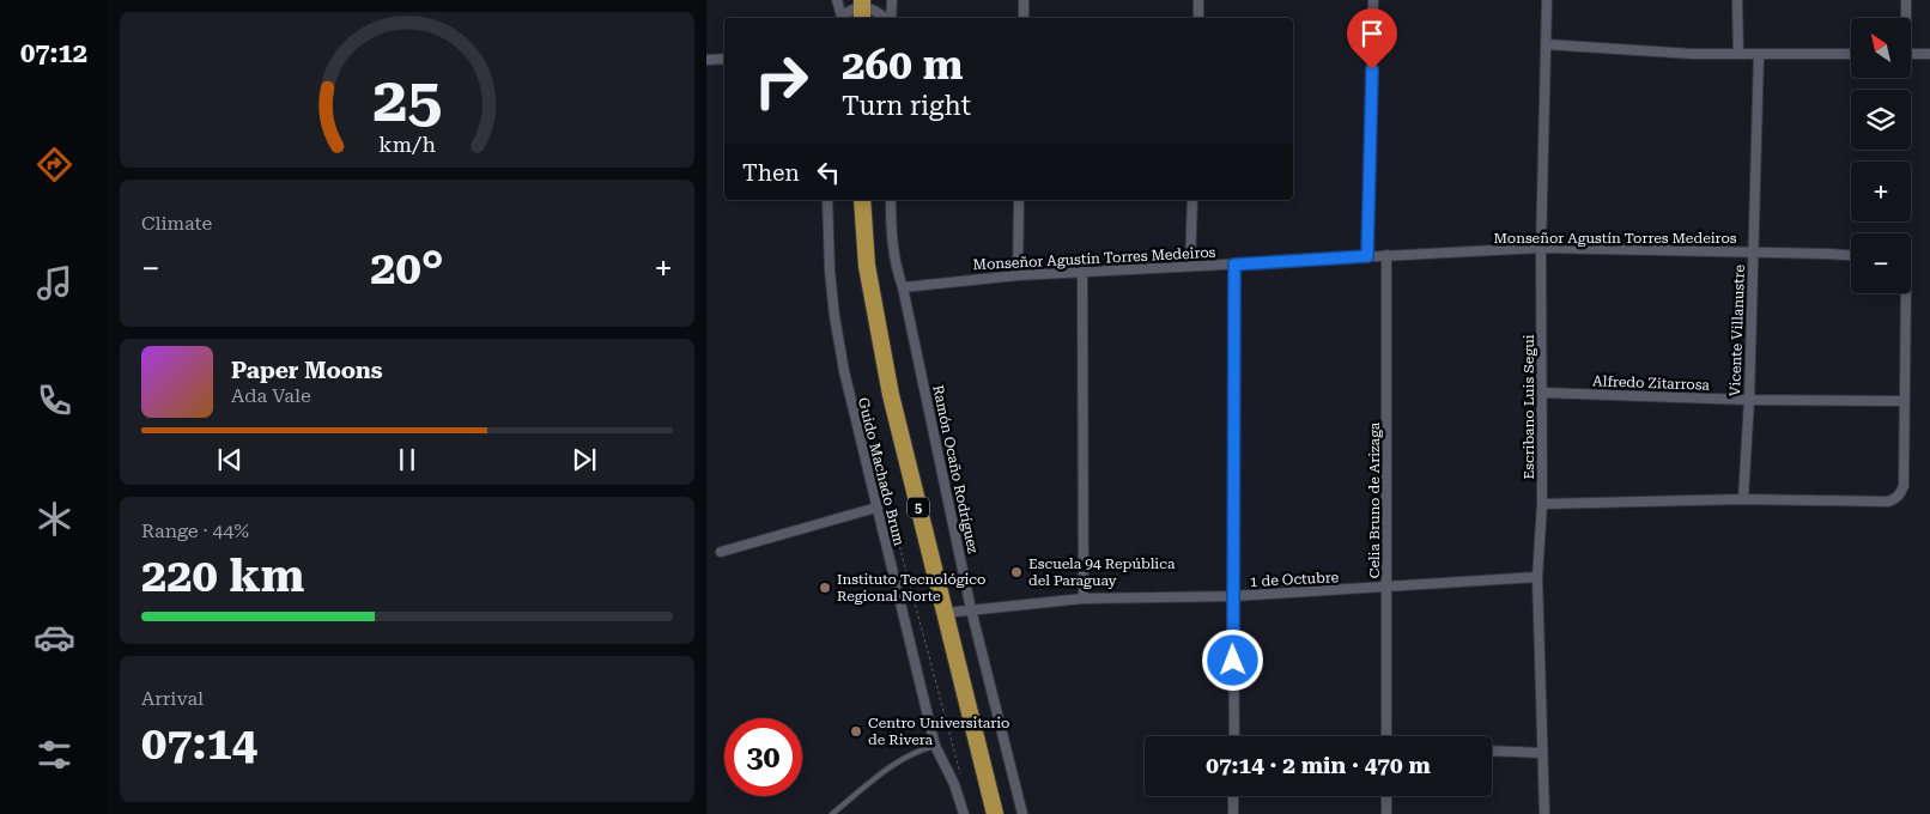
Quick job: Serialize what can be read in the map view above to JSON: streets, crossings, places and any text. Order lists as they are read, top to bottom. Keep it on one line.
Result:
{"streets":{"highway":["5"],"street":["Monseñor Agustín Torres Medeiros","Vicente Villanustre","Alfredo Zitarrosa","Escribano Luis Segui","Ramón Ocaño Rodríguez","Guido Machado Brum","Celia Bruno de Arizaga","1 de Octubre"]},"crossings":[["Monseñor Agustín Torres Medeiros","Vicente Villanustre"],["Monseñor Agustín Torres Medeiros","Escribano Luis Segui"],["Monseñor Agustín Torres Medeiros","Ramón Ocaño Rodríguez"],["Monseñor Agustín Torres Medeiros","Celia Bruno de Arizaga"],["Vicente Villanustre","Alfredo Zitarrosa"],["Alfredo Zitarrosa","Escribano Luis Segui"],["Escribano Luis Segui","1 de Octubre"],["Ramón Ocaño Rodríguez","1 de Octubre"],["Celia Bruno de Arizaga","1 de Octubre"],["5","1 de Octubre"]],"places":["Escuela 94 República del Paraguay","Instituto Tecnológico Regional Norte","Centro Universitario de Rivera"],"north":"top left","page":{"tabs":"07:12","map_buttons":["+","−"],"turn":["260 m","Turn right"],"then":"Then","tile":["Climate",["Range · 44%","220 km"],["Arrival","07:14"]],"heat":["−","20°","+"],"song":["Paper Moons","Ada Vale"],"limit":"30","trip":"07:14 · 2 min · 470 m","gauge":["25","km/h"]}}
